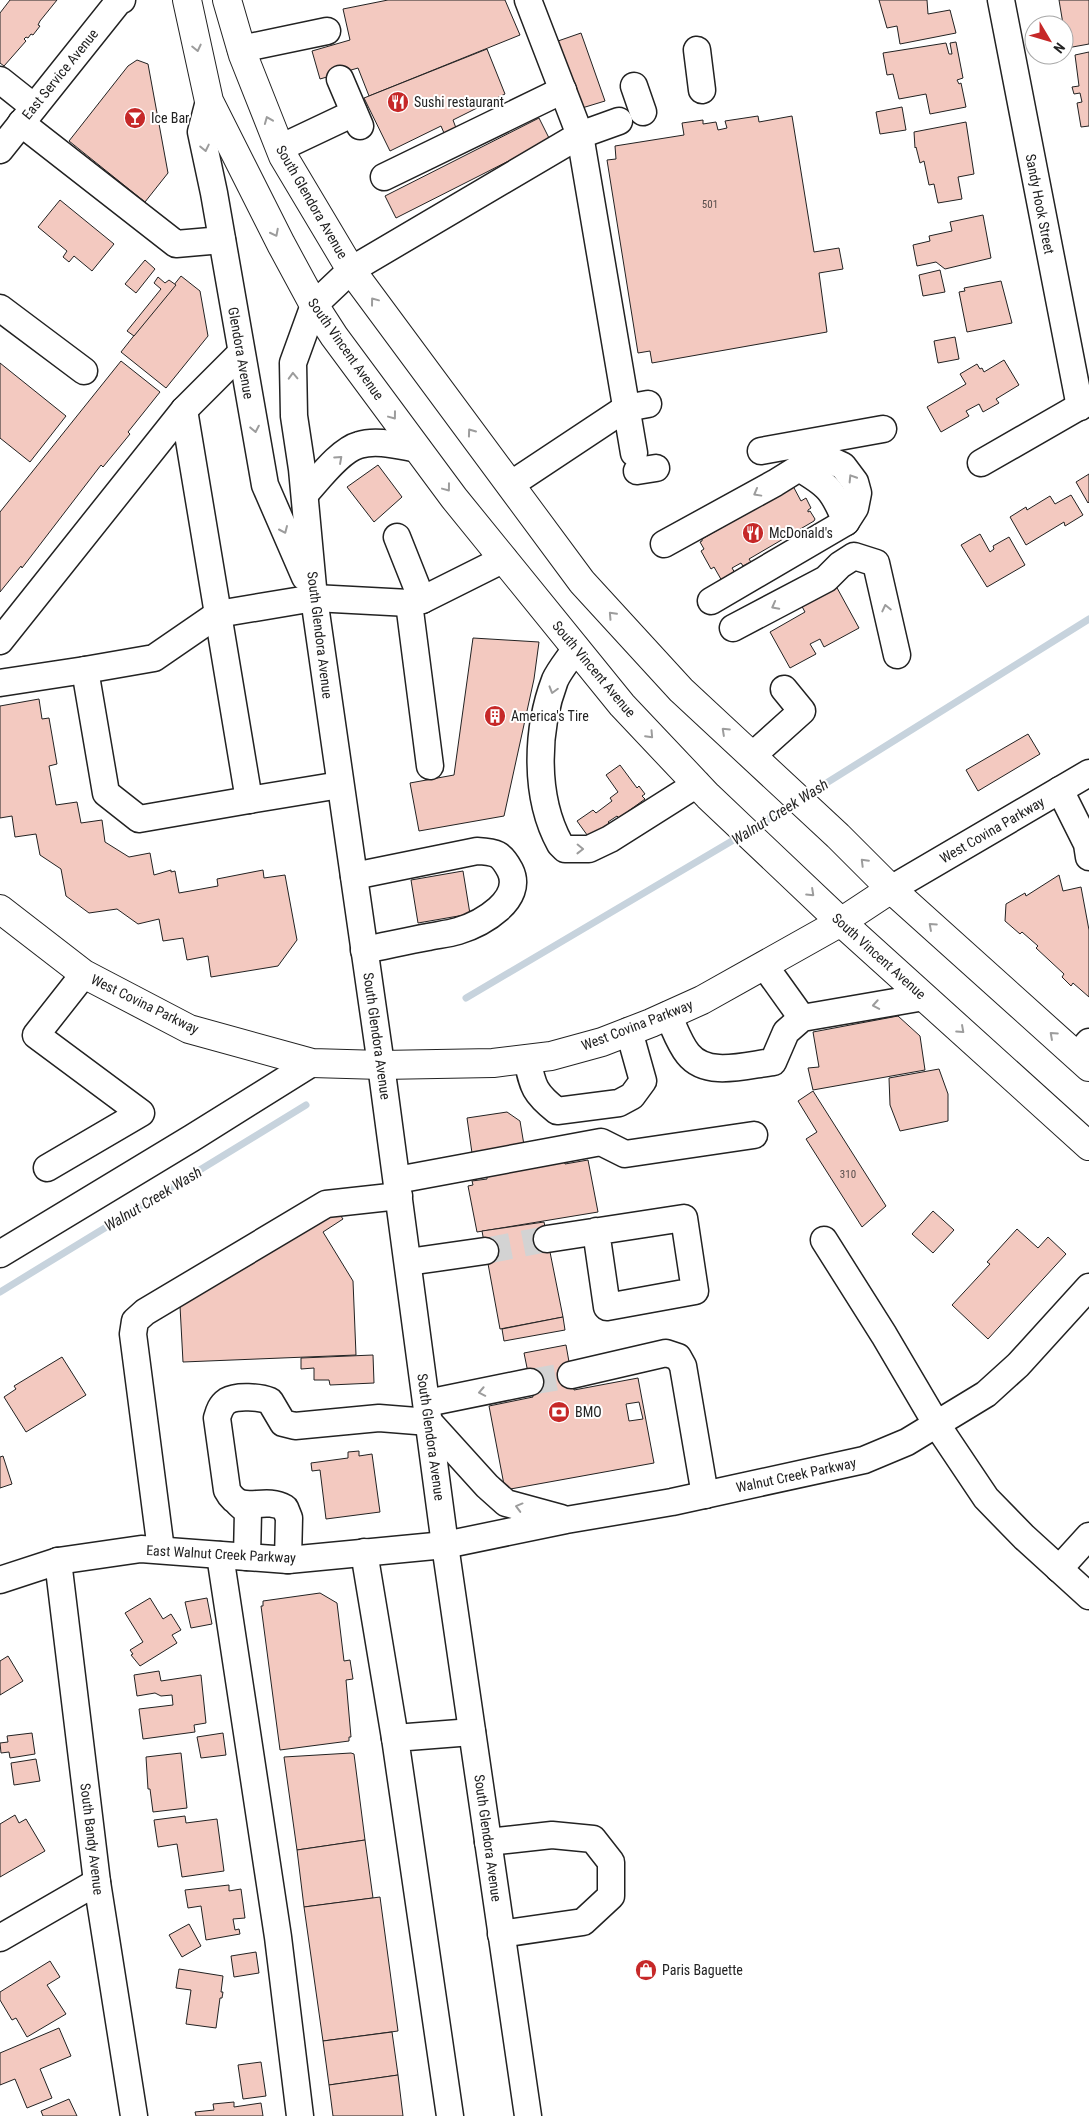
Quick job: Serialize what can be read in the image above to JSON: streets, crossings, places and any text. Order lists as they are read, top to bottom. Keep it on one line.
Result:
{"streets":{"main road":["South Glendora Avenue","South Vincent Avenue","West Covina Parkway"],"street":["East Service Avenue","Sandy Hook Street","Glendora Avenue","Walnut Creek Parkway","East Walnut Creek Parkway","South Bandy Avenue"]},"crossings":[["South Glendora Avenue","South Vincent Avenue"],["South Glendora Avenue","Glendora Avenue"],["South Glendora Avenue","West Covina Parkway"],["South Glendora Avenue","Walnut Creek Parkway"],["South Glendora Avenue","East Walnut Creek Parkway"],["South Vincent Avenue","Glendora Avenue"],["South Vincent Avenue","West Covina Parkway"],["Walnut Creek Parkway","East Walnut Creek Parkway"],["East Walnut Creek Parkway","South Bandy Avenue"]],"water":["Walnut Creek Wash"],"places":{"restaurant":["Sushi restaurant","McDonald's"],"bar":["Ice Bar"],"building":["America's Tire"],"bank":["BMO"],"shop":["Paris Baguette"]},"house_numbers":["501","310"],"north":"bottom right"}
